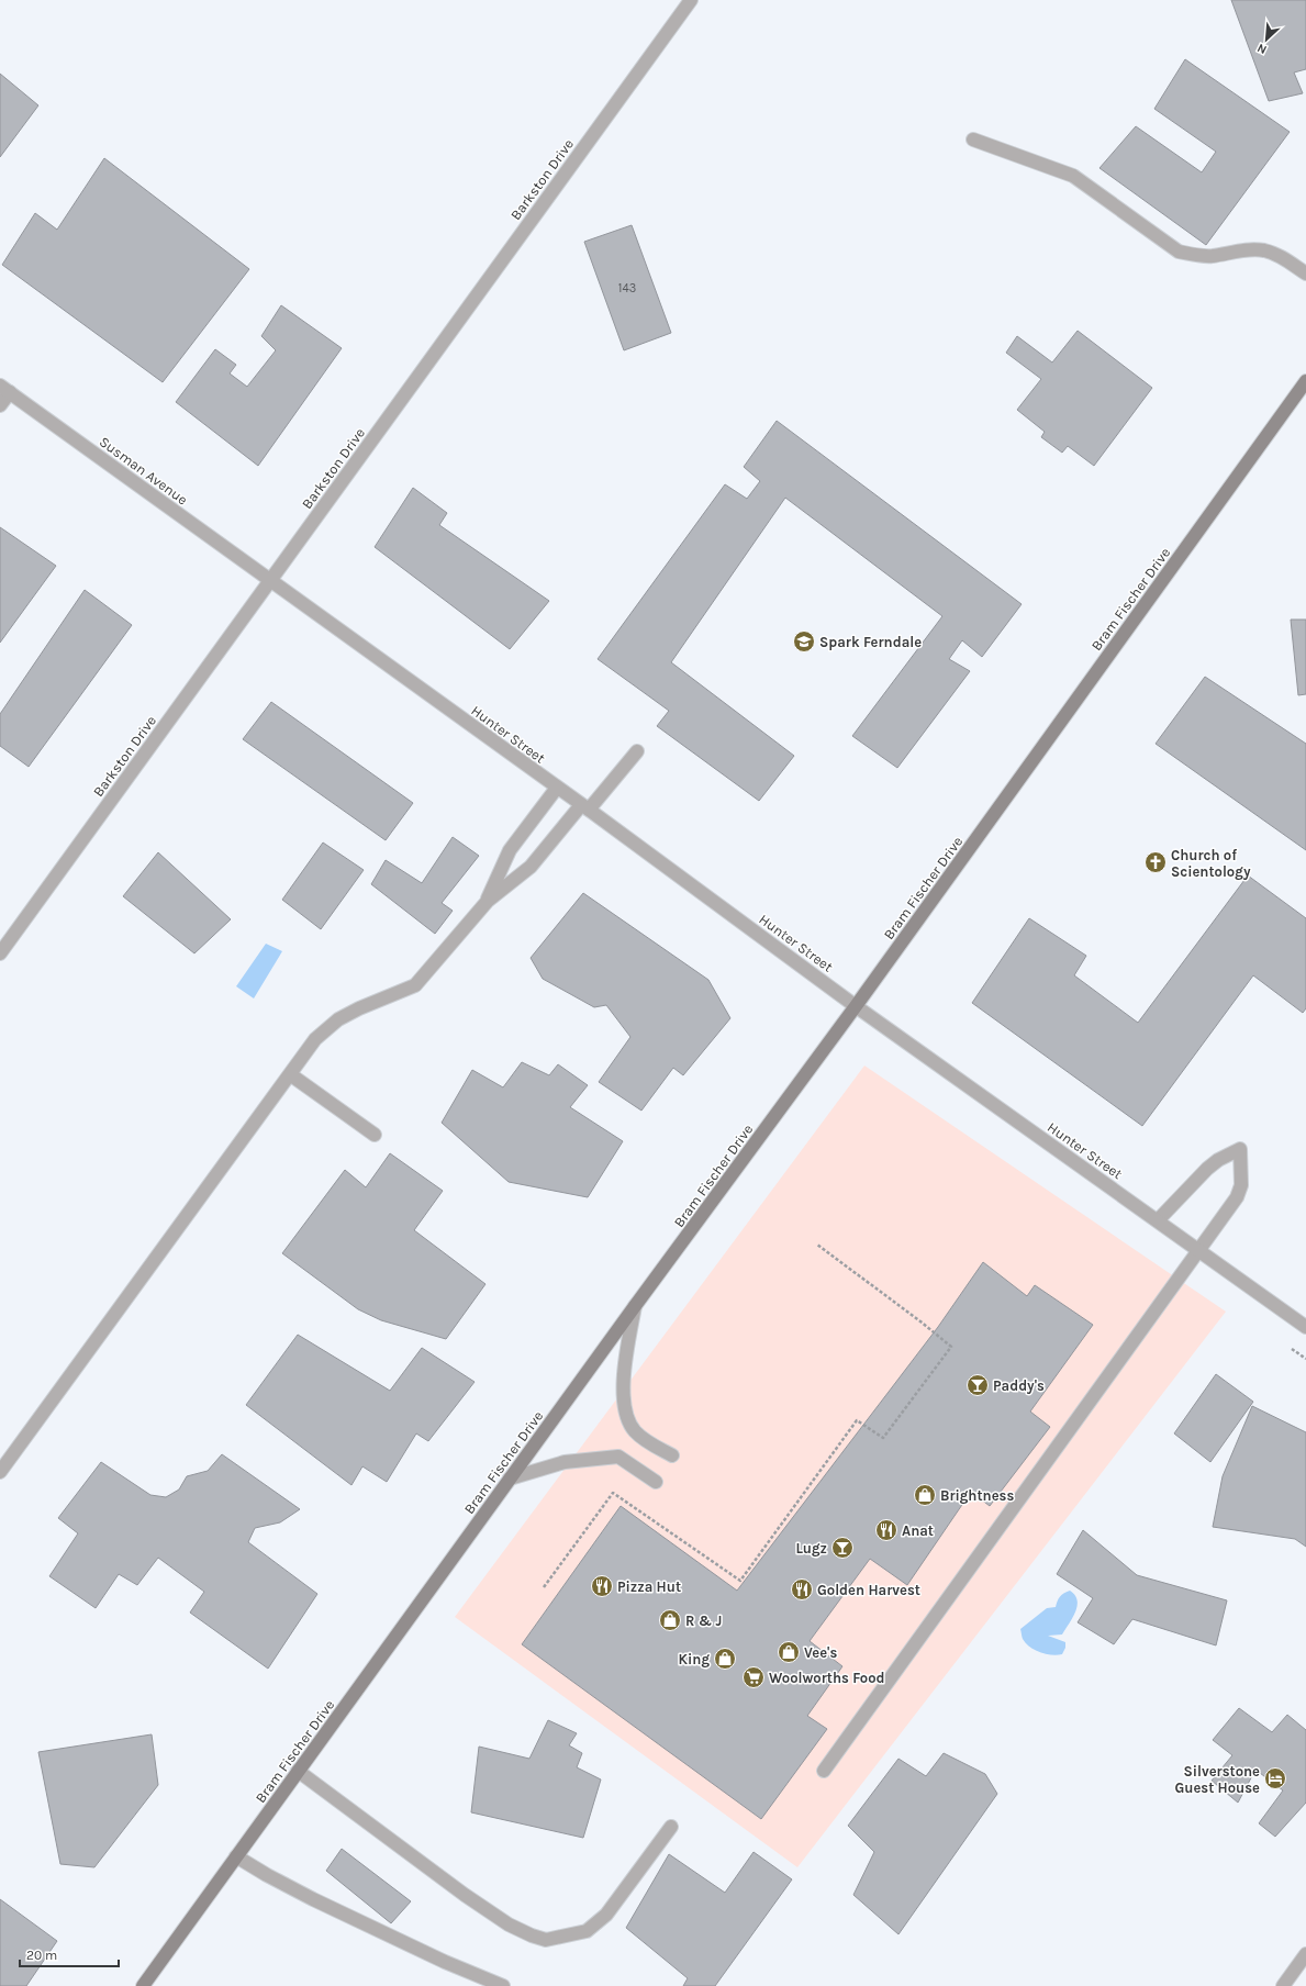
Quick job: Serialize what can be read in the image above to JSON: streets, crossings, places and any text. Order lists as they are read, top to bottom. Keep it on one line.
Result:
{"streets":{"main road":["Bram Fischer Drive"],"street":["Barkston Drive","Susman Avenue","Hunter Street"]},"crossings":[["Barkston Drive","Susman Avenue"],["Barkston Drive","Hunter Street"],["Susman Avenue","Hunter Street"],["Bram Fischer Drive","Hunter Street"]],"places":{"school or university":["Spark Ferndale"],"church":["Church of Scientology"],"bar":["Paddy's","Lugz"],"shop":["Brightness","R & J","Vee's","King"],"restaurant":["Anat","Pizza Hut","Golden Harvest"],"supermarket":["Woolworths Food"],"hotel":["Silverstone Guest House"]},"house_numbers":["143"],"scale_bar":"20 m","north":"bottom left"}
